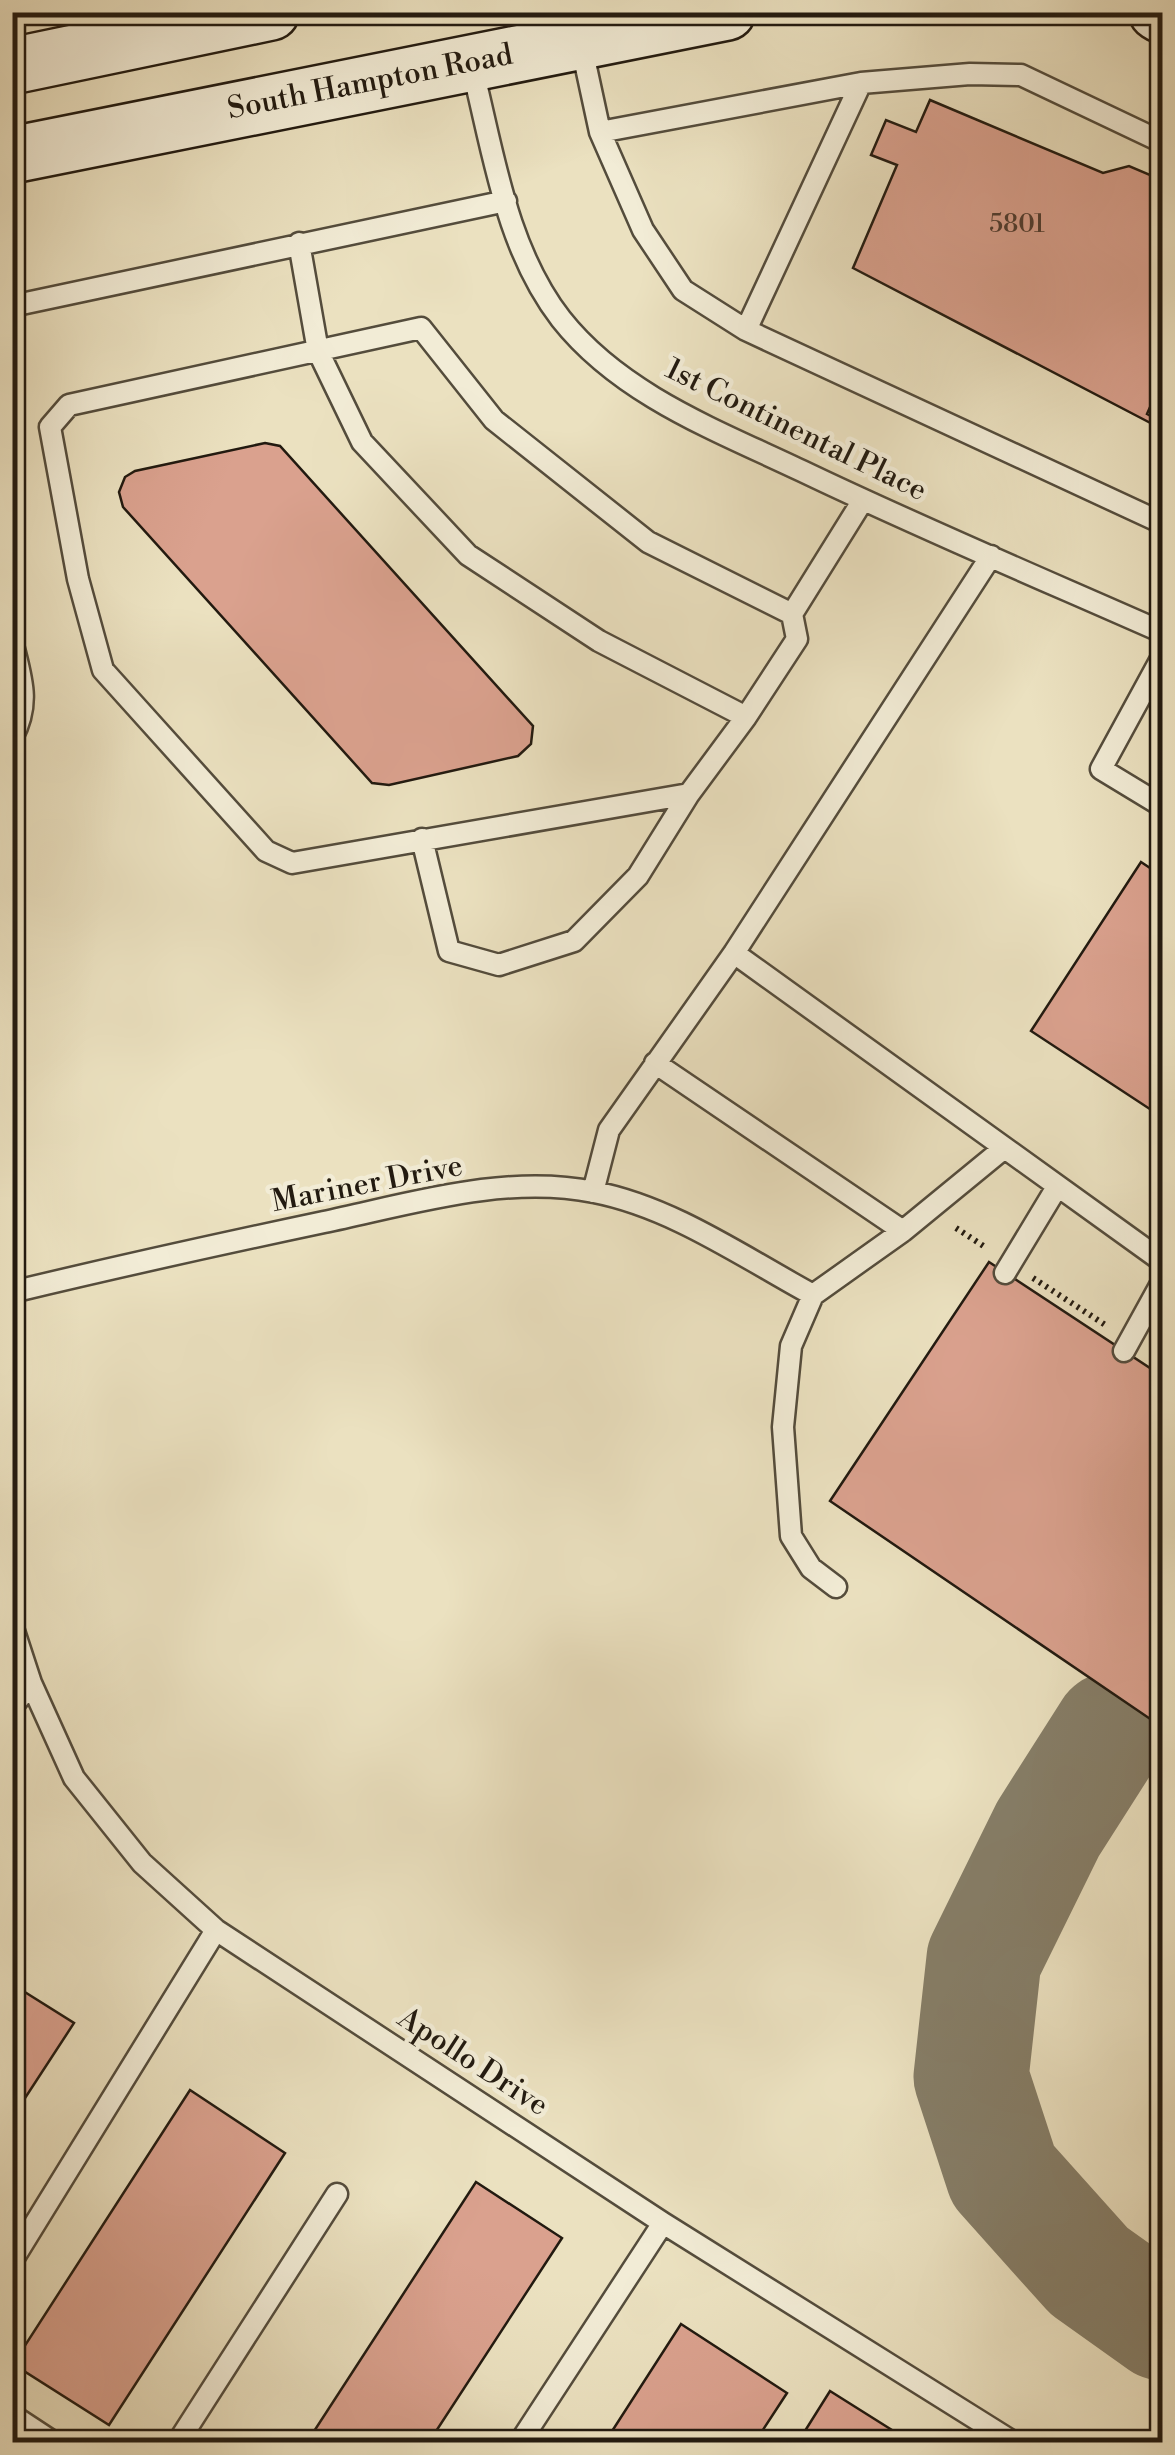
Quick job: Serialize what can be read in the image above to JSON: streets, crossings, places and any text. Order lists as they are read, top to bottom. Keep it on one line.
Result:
{"streets":{"main road":["South Hampton Road"],"lane":["1st Continental Place","Mariner Drive","Apollo Drive"]},"crossings":[["South Hampton Road","1st Continental Place"]],"house_numbers":["5801"]}
